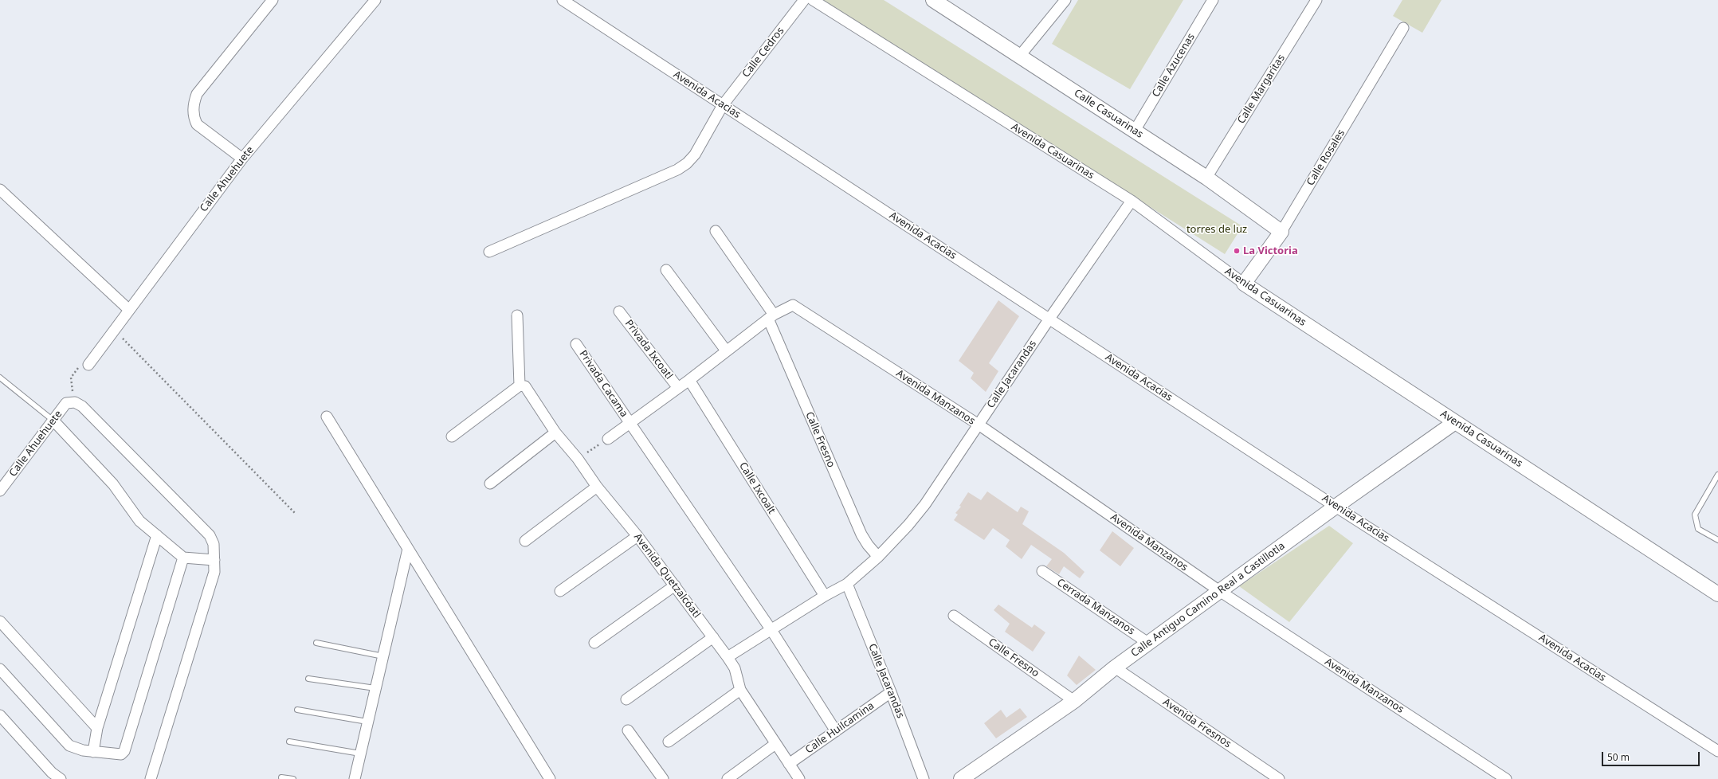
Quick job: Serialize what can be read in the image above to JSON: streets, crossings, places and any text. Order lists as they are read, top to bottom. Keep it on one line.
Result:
{"streets":{"street":["Calle Cedros","Calle Azucenas","Calle Margaritas","Avenida Acacias","Calle Casuarinas","Avenida Casuarinas","Calle Rosales","Calle Ahuehuete","Privada Ixcoatl","Calle Jacarandas","Privada Cacama","Avenida Manzanos","Calle Fresno","Calle Ixcoalt","Avenida Quetzalcóatl","Calle Antiguo Camino Real a Castillotla","Cerrada Manzanos","Avenida Fresnos","Calle Huilcamina"]},"crossings":[["Calle Cedros","Avenida Acacias"],["Calle Azucenas","Calle Casuarinas"],["Calle Margaritas","Calle Casuarinas"],["Avenida Acacias","Calle Jacarandas"],["Avenida Acacias","Calle Antiguo Camino Real a Castillotla"],["Calle Casuarinas","Calle Rosales"],["Avenida Casuarinas","Calle Rosales"],["Avenida Casuarinas","Calle Jacarandas"],["Avenida Casuarinas","Calle Antiguo Camino Real a Castillotla"],["Calle Jacarandas","Privada Cacama"],["Calle Jacarandas","Avenida Manzanos"],["Calle Jacarandas","Calle Fresno"],["Calle Jacarandas","Calle Ixcoalt"],["Calle Jacarandas","Avenida Quetzalcóatl"],["Calle Jacarandas","Calle Huilcamina"],["Privada Cacama","Calle Huilcamina"],["Avenida Manzanos","Calle Fresno"],["Avenida Manzanos","Calle Antiguo Camino Real a Castillotla"],["Calle Fresno","Calle Antiguo Camino Real a Castillotla"],["Avenida Quetzalcóatl","Calle Huilcamina"],["Calle Antiguo Camino Real a Castillotla","Cerrada Manzanos"],["Calle Antiguo Camino Real a Castillotla","Avenida Fresnos"]],"parks":["torres de luz"],"places":["La Victoria"],"scale_bar":"50 m"}
